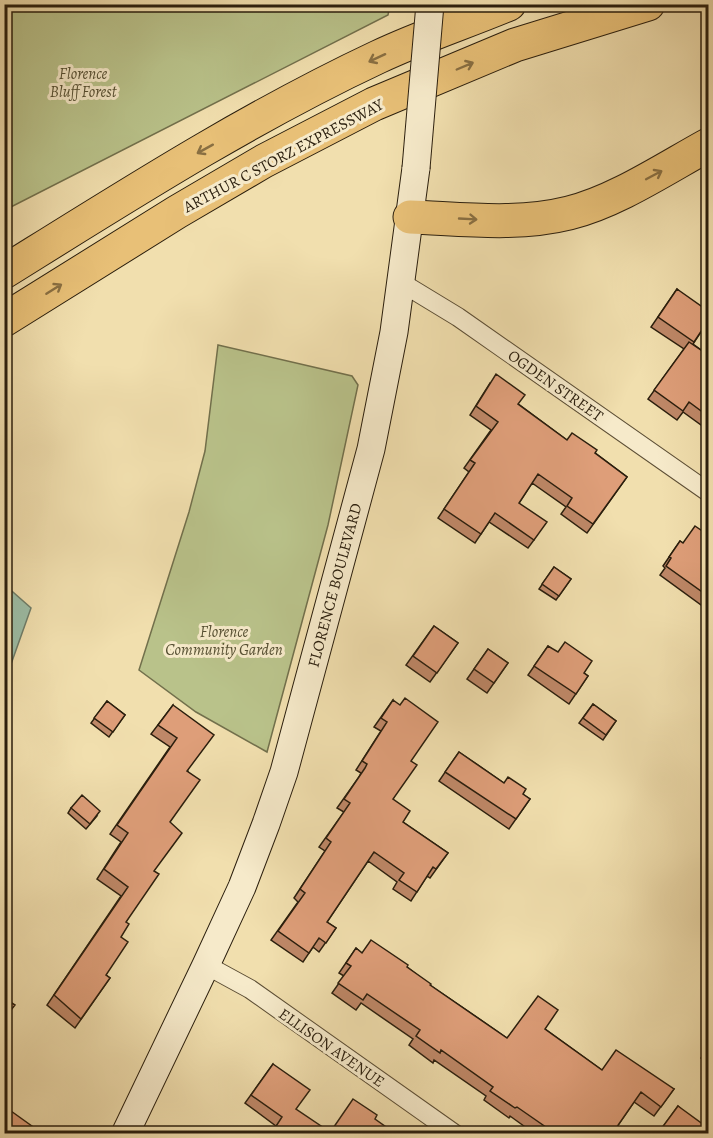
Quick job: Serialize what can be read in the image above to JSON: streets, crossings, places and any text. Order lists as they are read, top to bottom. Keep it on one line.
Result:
{"streets":{"highway":["ARTHUR C STORZ EXPRESSWAY"],"street":["OGDEN STREET","FLORENCE BOULEVARD","ELLISON AVENUE"]},"crossings":[["OGDEN STREET","FLORENCE BOULEVARD"],["FLORENCE BOULEVARD","ELLISON AVENUE"]],"parks":["Florence Bluff Forest","Florence Community Garden"]}
